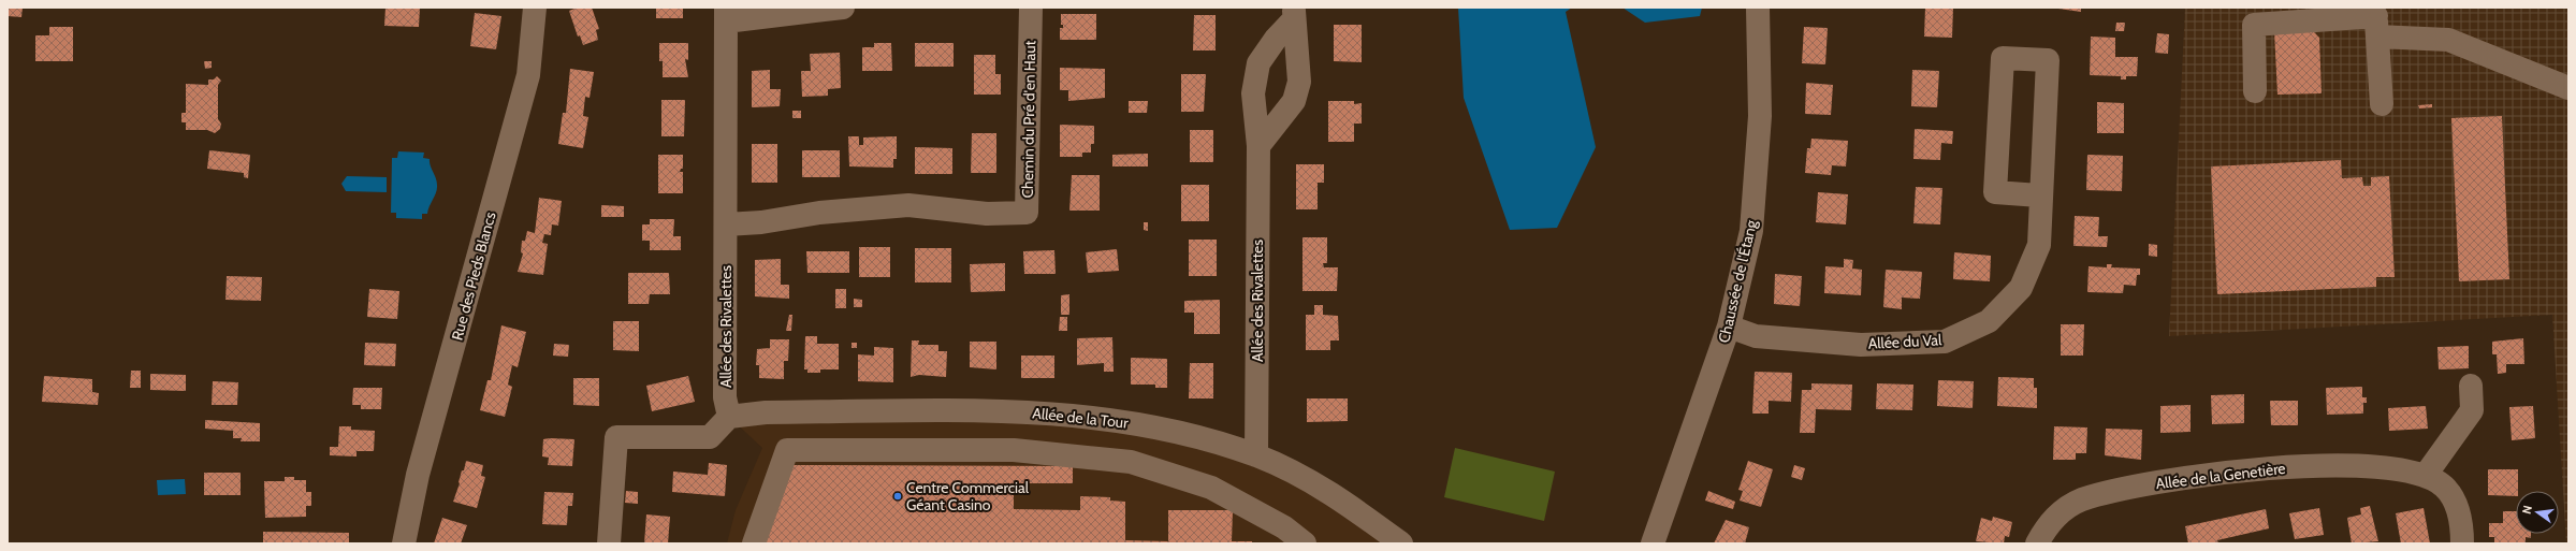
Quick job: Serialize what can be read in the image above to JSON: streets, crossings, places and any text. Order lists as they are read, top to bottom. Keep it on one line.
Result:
{"streets":{"street":["Chemin du Pré d'en Haut","Rue des Pieds Blancs","Chaussée de l'Étang","Allée des Rivalettes","Allée du Val","Allée de la Tour","Allée de la Genetière"]},"crossings":[["Chemin du Pré d'en Haut","Allée des Rivalettes"],["Chaussée de l'Étang","Allée du Val"],["Allée des Rivalettes","Allée de la Tour"]],"places":["Centre Commercial Géant Casino"],"north":"left"}
